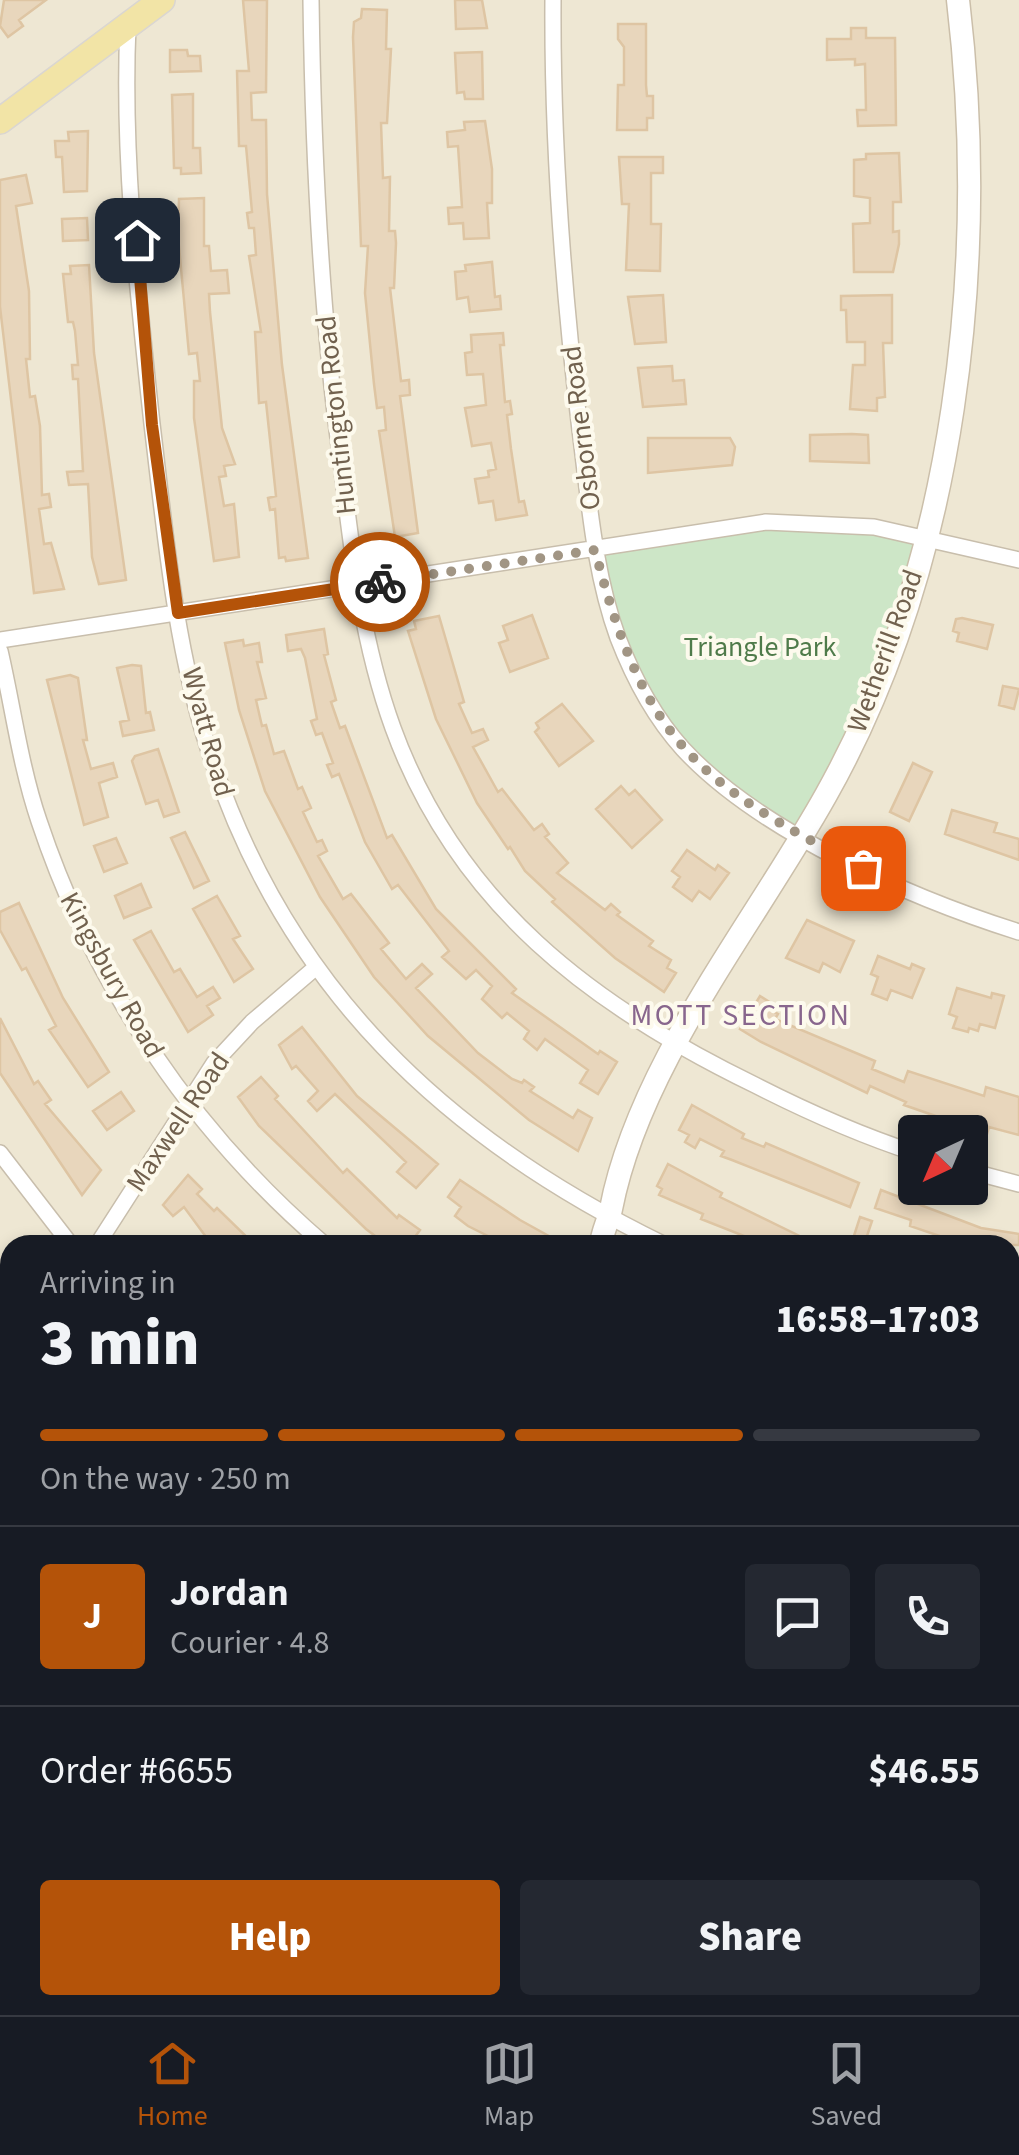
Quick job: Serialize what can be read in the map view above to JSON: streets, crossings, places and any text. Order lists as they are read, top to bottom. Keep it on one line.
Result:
{"streets":{"street":["Huntington Road","Osborne Road","Wetherill Road","Wyatt Road","Kingsbury Road","Maxwell Road"]},"crossings":[["Huntington Road","Wetherill Road"],["Osborne Road","Wetherill Road"],["Wetherill Road","Wyatt Road"],["Wyatt Road","Maxwell Road"],["Kingsbury Road","Maxwell Road"]],"districts":["MOTT SECTION"],"parks":["Triangle Park"],"north":"bottom left","page":{"heading":["3 min","Arriving in","16:58–17:03"],"panel":["Jordan","Courier · 4.8","Order #6655","$46.55"],"bar":"On the way · 250 m","round":"J","buttons":["Help","Share"],"tabs":["Home","Map","Saved"]}}
